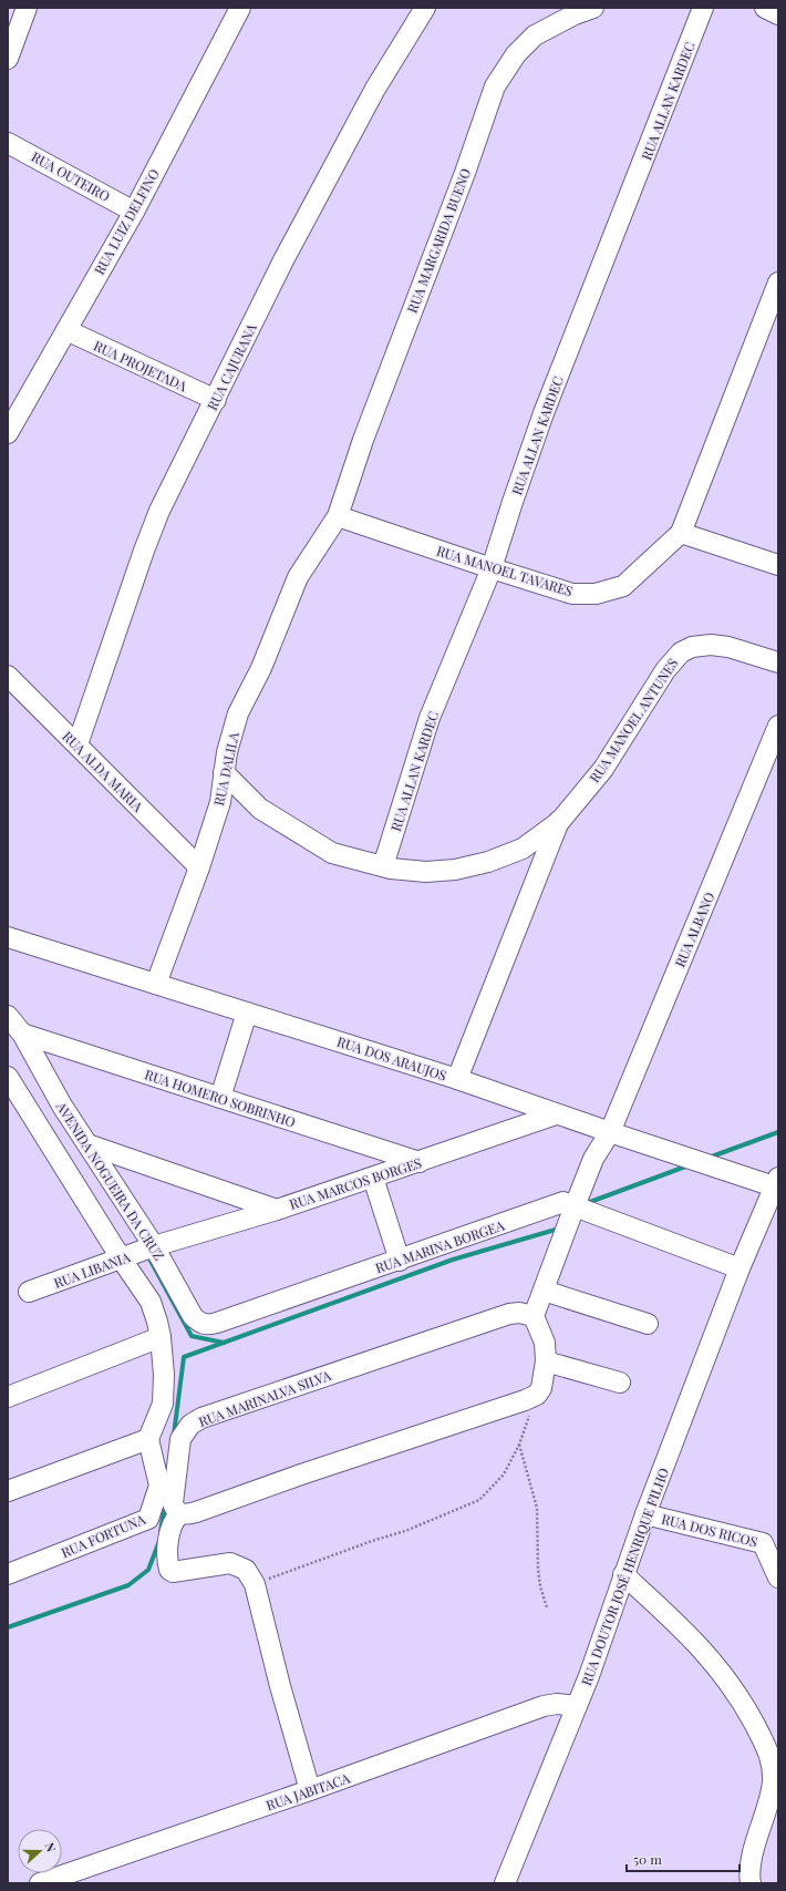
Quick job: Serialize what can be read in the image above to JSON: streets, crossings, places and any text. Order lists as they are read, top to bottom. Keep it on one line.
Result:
{"streets":{"street":["RUA ALLAN KARDEC","RUA OUTEIRO","RUA LUIZ DELFINO","RUA MARGARIDA BUENO","RUA PROJETADA","RUA CAJURANA","RUA MANOEL TAVARES","RUA MANOEL ANTUNES","RUA DALILA","RUA ALDA MARIA","RUA ALBANO","RUA DOS ARAUJOS","RUA HOMERO SOBRINHO","AVENIDA NOGUEIRA DA CRUZ","RUA MARCOS BORGES","RUA MARINA BORGEA","RUA LIBANIA","RUA MARINALVA SILVA","RUA DOS RICOS","RUA FORTUNA","RUA DOUTOR JOSÉ HENRIQUE FILHO","RUA JABITACA"]},"crossings":[["RUA ALLAN KARDEC","RUA MANOEL TAVARES"],["RUA ALLAN KARDEC","RUA MANOEL ANTUNES"],["RUA OUTEIRO","RUA LUIZ DELFINO"],["RUA LUIZ DELFINO","RUA PROJETADA"],["RUA MARGARIDA BUENO","RUA MANOEL TAVARES"],["RUA MARGARIDA BUENO","RUA DALILA"],["RUA PROJETADA","RUA CAJURANA"],["RUA CAJURANA","RUA ALDA MARIA"],["RUA MANOEL TAVARES","RUA DALILA"],["RUA MANOEL ANTUNES","RUA DALILA"],["RUA DALILA","RUA ALDA MARIA"],["RUA DALILA","RUA DOS ARAUJOS"],["RUA ALBANO","RUA DOS ARAUJOS"],["RUA DOS ARAUJOS","RUA MARCOS BORGES"],["RUA DOS ARAUJOS","RUA DOUTOR JOSÉ HENRIQUE FILHO"],["RUA HOMERO SOBRINHO","AVENIDA NOGUEIRA DA CRUZ"],["RUA HOMERO SOBRINHO","RUA MARCOS BORGES"],["AVENIDA NOGUEIRA DA CRUZ","RUA MARCOS BORGES"],["AVENIDA NOGUEIRA DA CRUZ","RUA MARINA BORGEA"],["AVENIDA NOGUEIRA DA CRUZ","RUA LIBANIA"],["RUA MARCOS BORGES","RUA LIBANIA"],["RUA DOS RICOS","RUA DOUTOR JOSÉ HENRIQUE FILHO"],["RUA DOUTOR JOSÉ HENRIQUE FILHO","RUA JABITACA"]],"scale_bar":"50 m","north":"right"}
